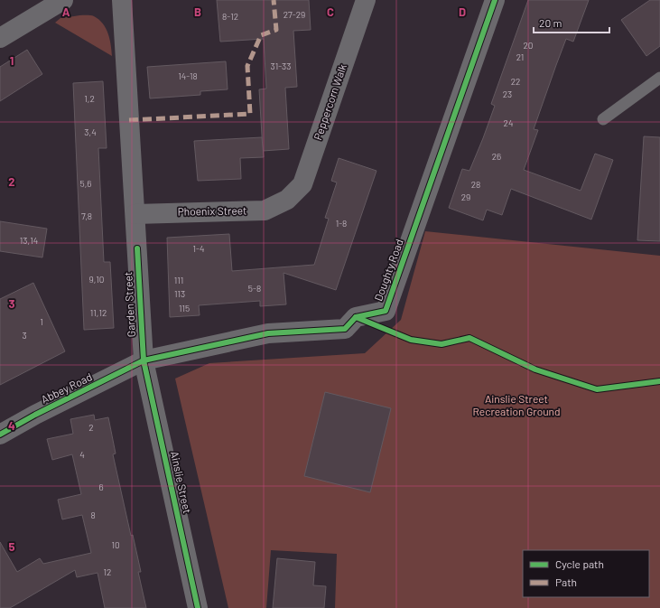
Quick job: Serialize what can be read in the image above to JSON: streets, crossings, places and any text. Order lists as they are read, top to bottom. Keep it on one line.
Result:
{"streets":{"street":["Peppercorn Walk","Phoenix Street","Doughty Road","Garden Street","Abbey Road","Ainslie Street"]},"crossings":[["Peppercorn Walk","Phoenix Street"],["Phoenix Street","Garden Street"],["Doughty Road","Garden Street"],["Doughty Road","Abbey Road"],["Doughty Road","Ainslie Street"],["Garden Street","Abbey Road"],["Garden Street","Ainslie Street"],["Abbey Road","Ainslie Street"]],"parks":["Ainslie Street Recreation Ground"],"house_numbers":["27-29","8-12","20","21","31-33","14-18","22","23","1,2","24","3,4","26","5,6","28","29","7,8","1-8","13,14","1-4","9,10","111","5-8","113","115","11,12","1","3","2","4","6","8","10","12"],"legend":["Cycle path","Path"],"scale_bar":"20 m","grid":{"columns":["A","B","C","D"],"rows":["1","2","3","4","5"]}}
